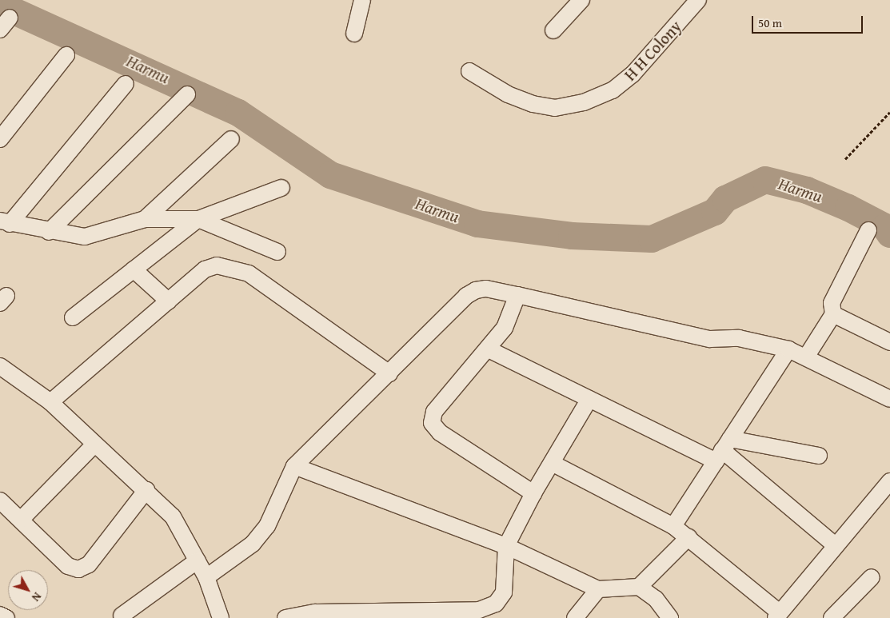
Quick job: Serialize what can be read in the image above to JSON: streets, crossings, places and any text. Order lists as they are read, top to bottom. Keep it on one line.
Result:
{"streets":{"street":["H H Colony"]},"water":["Harmu"],"scale_bar":"50 m","north":"bottom right"}
